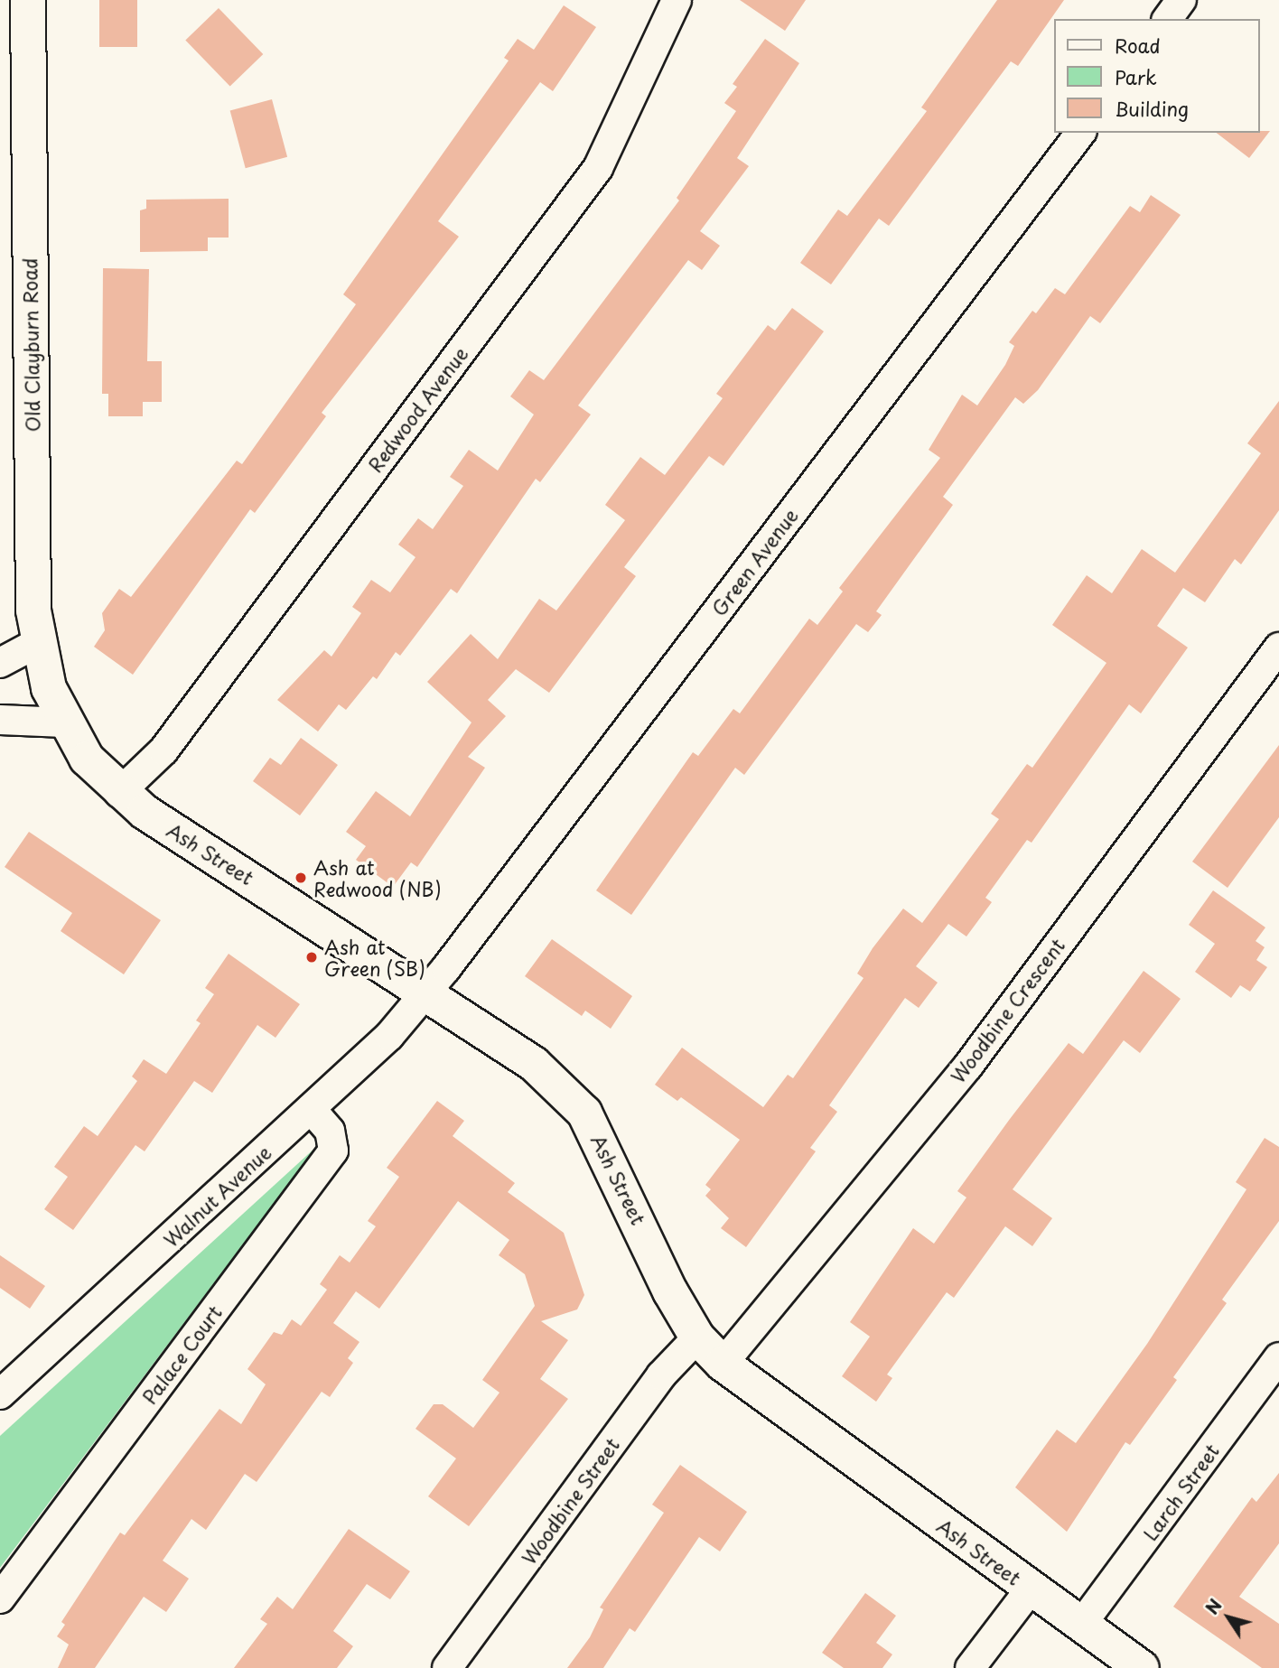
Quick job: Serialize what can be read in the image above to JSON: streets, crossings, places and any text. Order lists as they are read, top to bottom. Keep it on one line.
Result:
{"streets":{"main road":["Old Clayburn Road","Ash Street"],"street":["Redwood Avenue","Green Avenue","Woodbine Crescent","Walnut Avenue","Palace Court","Larch Street","Woodbine Street"]},"crossings":[["Old Clayburn Road","Ash Street"],["Redwood Avenue","Ash Street"],["Green Avenue","Ash Street"],["Green Avenue","Walnut Avenue"],["Ash Street","Woodbine Crescent"],["Ash Street","Walnut Avenue"],["Ash Street","Larch Street"],["Ash Street","Woodbine Street"],["Walnut Avenue","Palace Court"]],"places":["Ash at Redwood (NB)","Ash at Green (SB)"],"legend":["Road","Park","Building"],"north":"top left"}
